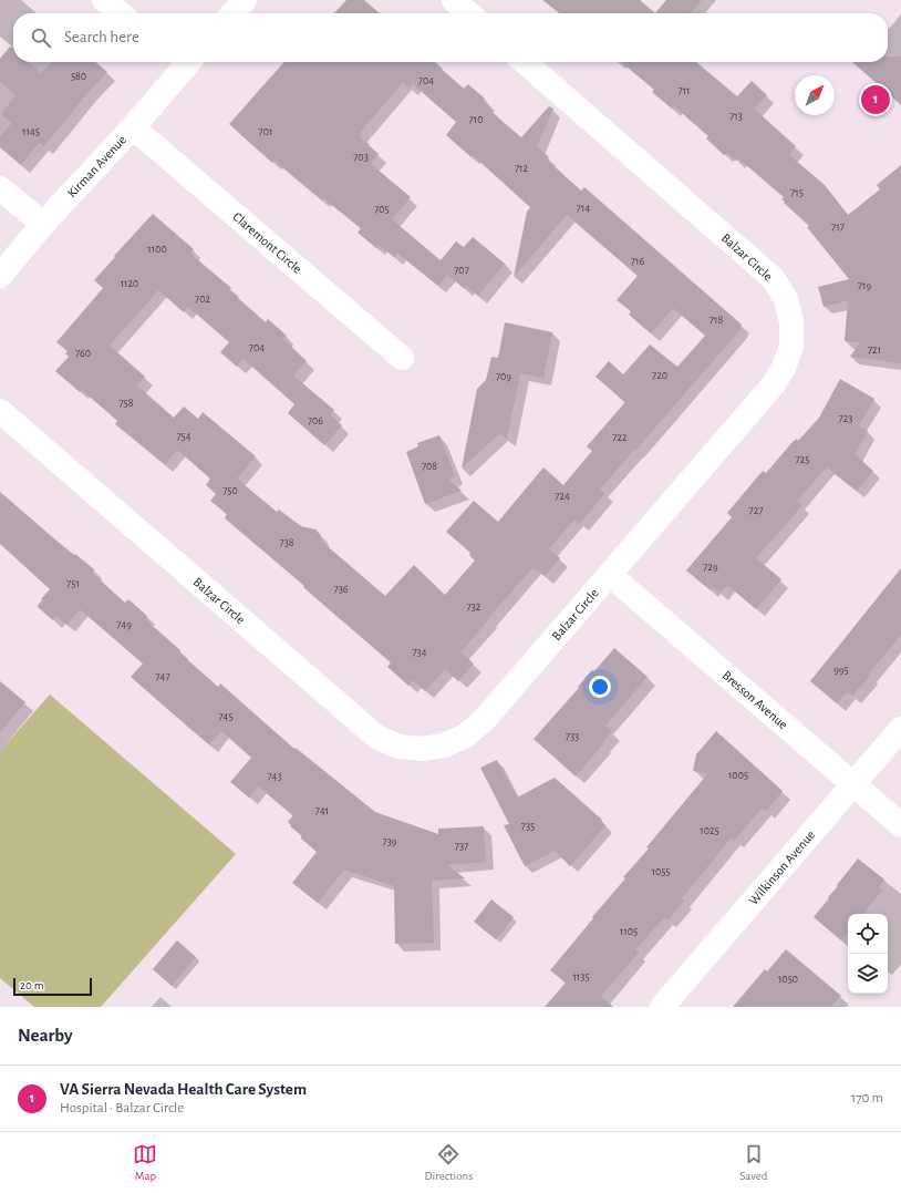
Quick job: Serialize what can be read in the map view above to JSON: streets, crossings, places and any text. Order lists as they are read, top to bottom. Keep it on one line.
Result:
{"streets":{"street":["Kirman Avenue","Claremont Circle","Balzar Circle","Bresson Avenue","Wilkinson Avenue"]},"crossings":[["Kirman Avenue","Claremont Circle"],["Balzar Circle","Bresson Avenue"],["Bresson Avenue","Wilkinson Avenue"]],"house_numbers":["580","704","711","713","710","1145","701","703","712","715","714","705","717","1100","716","707","1120","719","702","718","704","721","760","720","709","758","723","706","754","722","725","708","750","724","727","738","729","751","736","732","749","734","995","747","745","733","1005","743","741","735","1025","739","737","1055","1105","1135","1050"],"scale_bar":"20 m","north":"top right","page":{"search":"Search here","pins":"1","scale":"20 m","heading":"Nearby","list":[{"mark":"1","name":"VA Sierra Nevada Health Care System","note":"Hospital · Balzar Circle","value":"170 m"}],"nav":["Map","Directions","Saved"]}}
